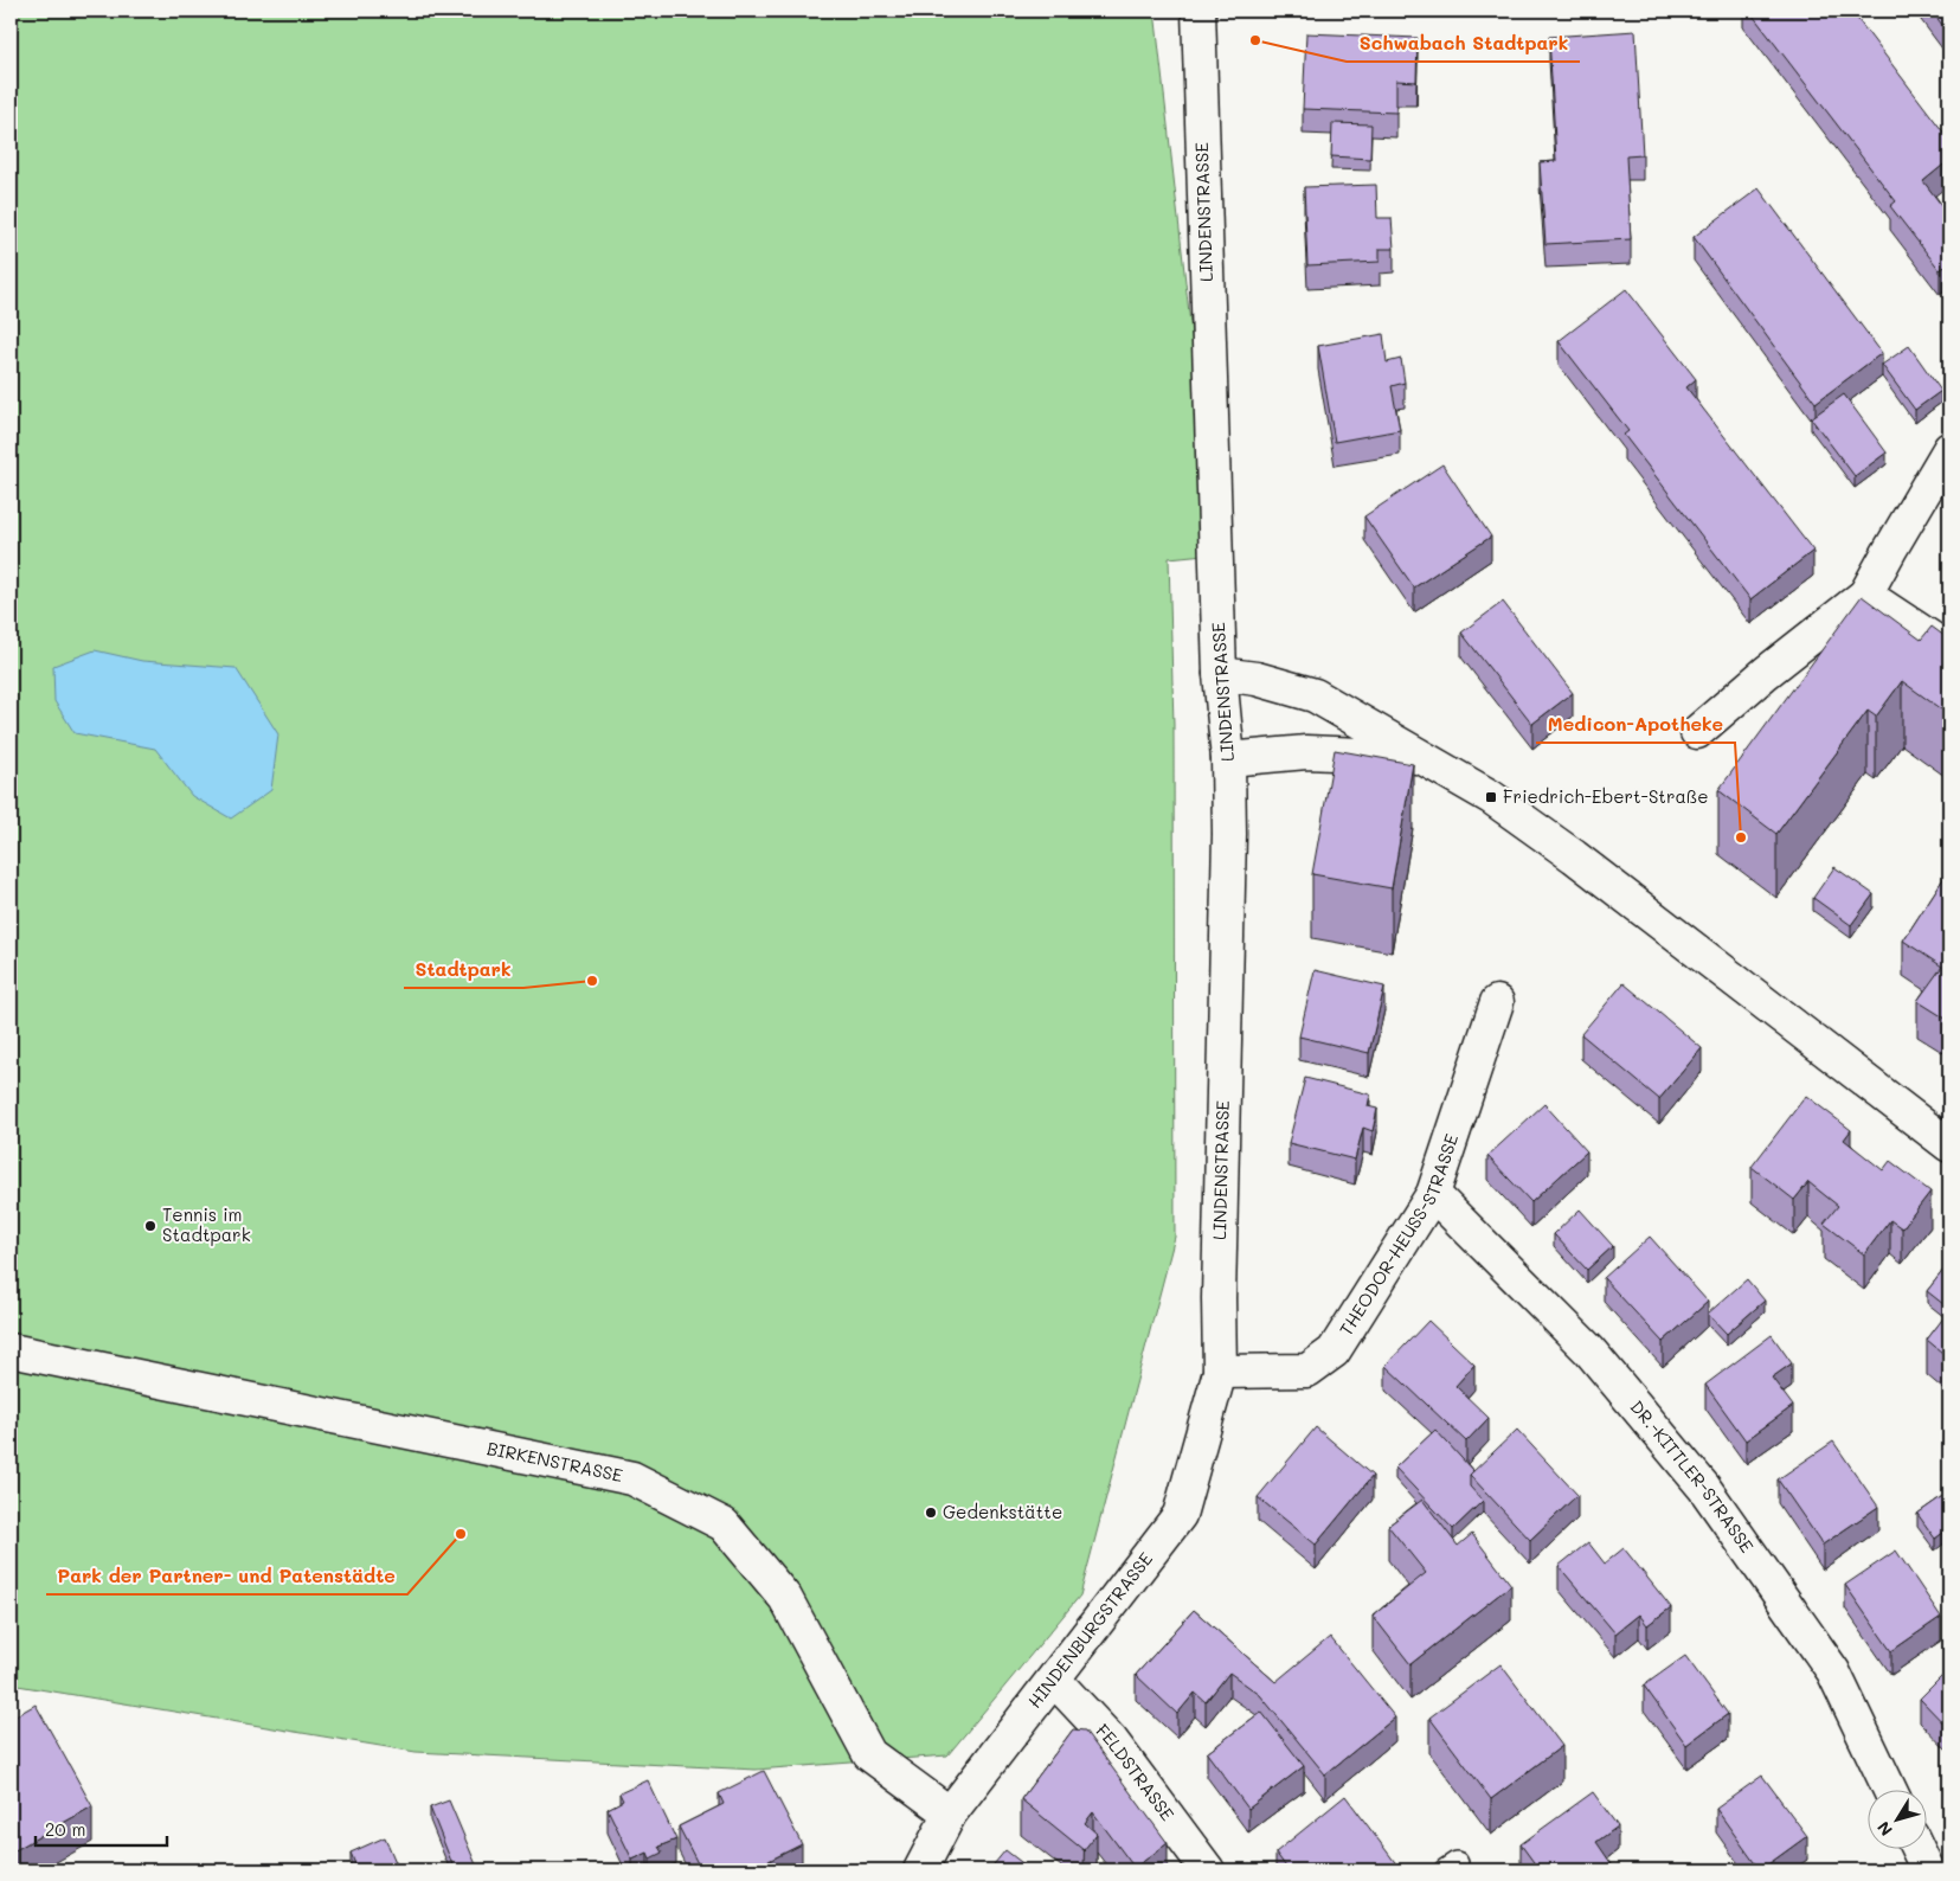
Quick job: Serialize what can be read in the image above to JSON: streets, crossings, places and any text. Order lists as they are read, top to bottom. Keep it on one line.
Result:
{"streets":{"street":["LINDENSTRASSE","THEODOR-HEUSS-STRASSE","BIRKENSTRASSE","DR.-KITTLER-STRASSE","HINDENBURGSTRASSE","FELDSTRASSE"]},"crossings":[["LINDENSTRASSE","THEODOR-HEUSS-STRASSE"],["LINDENSTRASSE","HINDENBURGSTRASSE"],["THEODOR-HEUSS-STRASSE","DR.-KITTLER-STRASSE"],["THEODOR-HEUSS-STRASSE","HINDENBURGSTRASSE"],["BIRKENSTRASSE","HINDENBURGSTRASSE"],["HINDENBURGSTRASSE","FELDSTRASSE"]],"places":{"other":["Schwabach Stadtpark","Medicon-Apotheke","Stadtpark","Tennis im Stadtpark","Gedenkstätte","Park der Partner- und Patenstädte"],"transit":["Friedrich-Ebert-Straße"]},"scale_bar":"20 m","north":"bottom left"}
